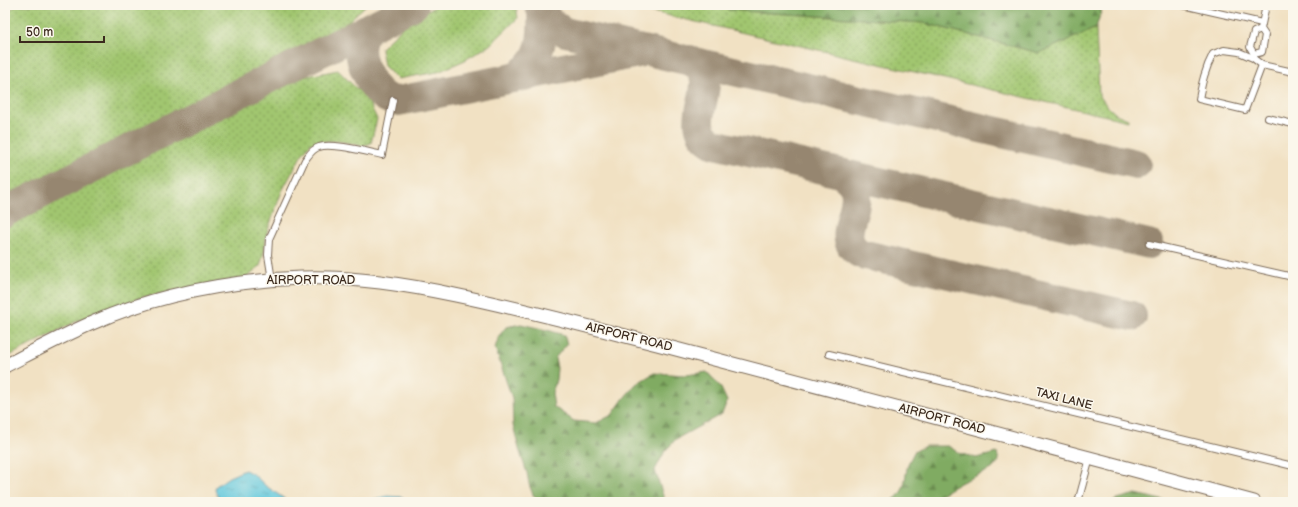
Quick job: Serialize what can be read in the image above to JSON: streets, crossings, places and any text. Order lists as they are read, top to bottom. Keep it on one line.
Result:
{"streets":{"street":["AIRPORT ROAD"],"lane":["TAXI LANE"]},"scale_bar":"50 m"}
